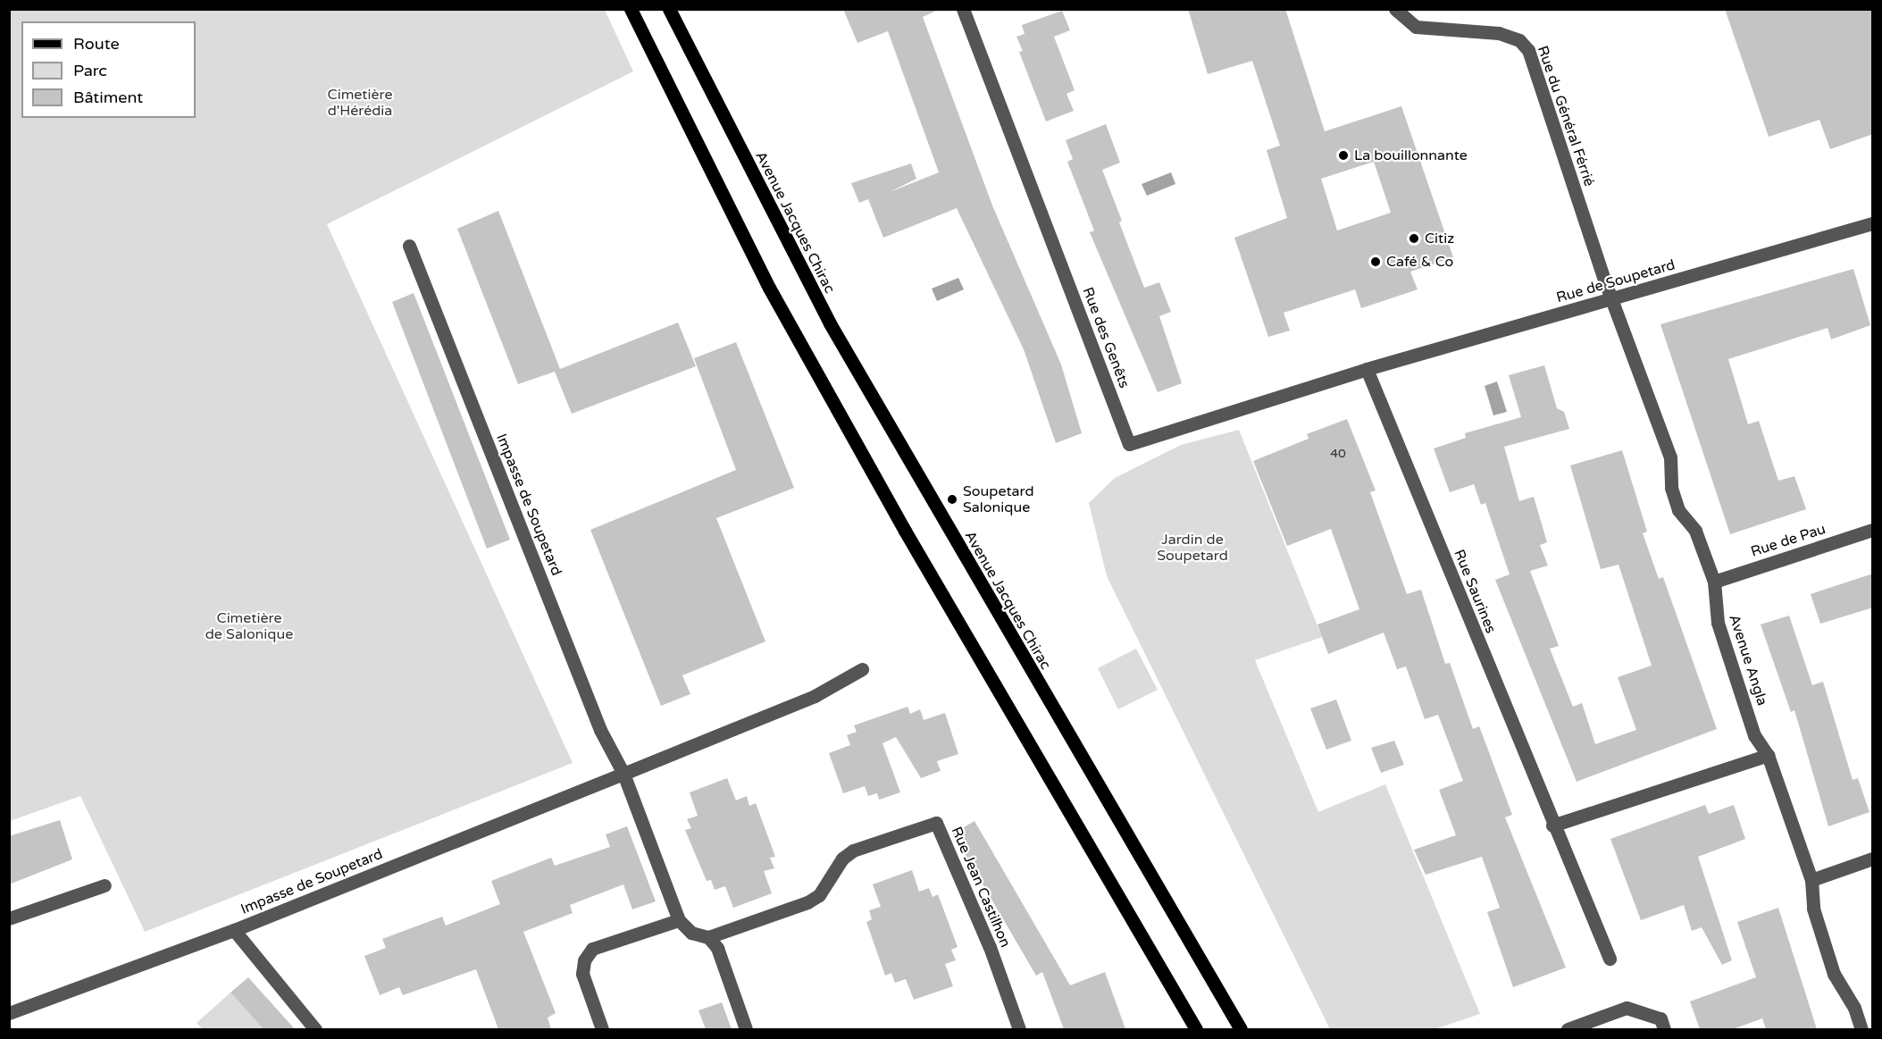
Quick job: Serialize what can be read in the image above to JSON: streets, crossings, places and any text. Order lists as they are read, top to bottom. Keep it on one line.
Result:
{"streets":{"main road":["Avenue Jacques Chirac"],"street":["Rue du Général Férrié","Rue de Soupetard","Rue des Genêts","Impasse de Soupetard","Rue de Pau","Rue Saurines","Avenue Angla","Rue Jean Castilhon"]},"crossings":[["Rue du Général Férrié","Rue de Soupetard"],["Rue du Général Férrié","Avenue Angla"],["Rue de Soupetard","Rue des Genêts"],["Rue de Soupetard","Rue Saurines"],["Rue de Soupetard","Avenue Angla"],["Rue des Genêts","Rue Saurines"],["Rue de Pau","Avenue Angla"]],"parks":["Cimetière d'Hérédia","Jardin de Soupetard","Cimetière de Salonique"],"places":["La bouillonnante","Citiz","Café & Co","Soupetard Salonique"],"house_numbers":["40"],"legend":["Route","Parc","Bâtiment"]}
